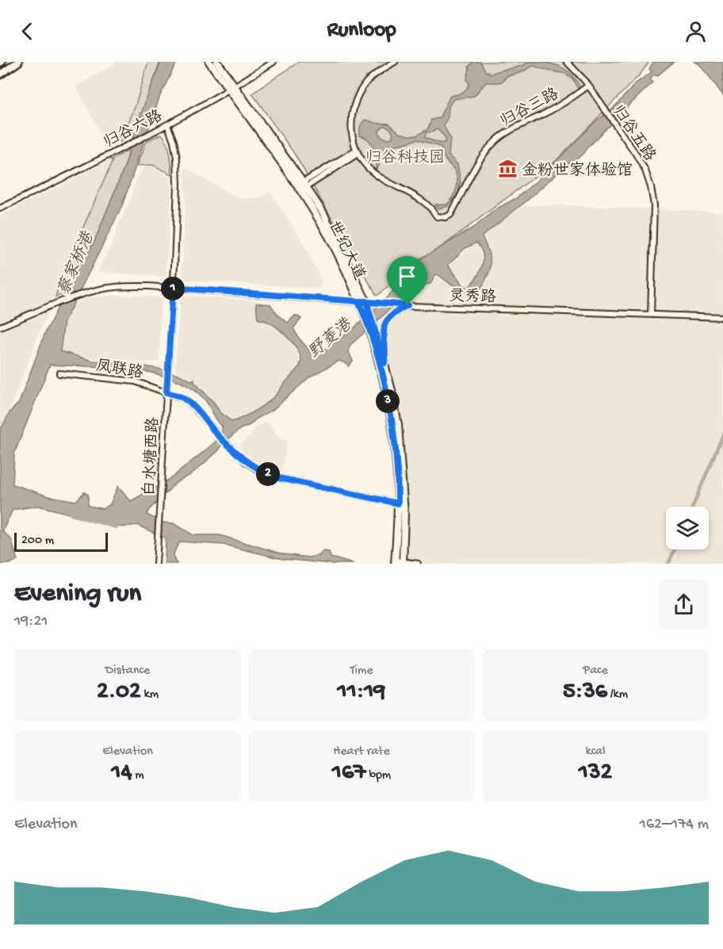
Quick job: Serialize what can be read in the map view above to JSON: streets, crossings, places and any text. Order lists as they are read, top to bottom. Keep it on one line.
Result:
{"streets":{"main road":["世纪大道"],"street":["归谷三路","归谷六路","归谷五路","灵秀路","凤联路","白水塘西路"]},"crossings":[["归谷三路","归谷五路"],["归谷六路","世纪大道"],["归谷六路","白水塘西路"],["归谷五路","灵秀路"],["世纪大道","灵秀路"],["世纪大道","凤联路"],["灵秀路","白水塘西路"],["凤联路","白水塘西路"]],"water":["蔡家桥港","野菱港"],"parks":["归谷科技园"],"places":{"museum":["金粉世家体验馆"]},"scale_bar":"200 m","page":{"header":"Runloop","pins":["1","3","2"],"scale":"200 m","heading":["Evening run","19:21"],"stats":[["Distance","2.02 km"],["Time","11:19"],["Pace","5:36 /km"],["Elevation","14 m"],["Heart rate","167 bpm"],["kcal","132"]],"chart":["Elevation","162–174 m"]}}
